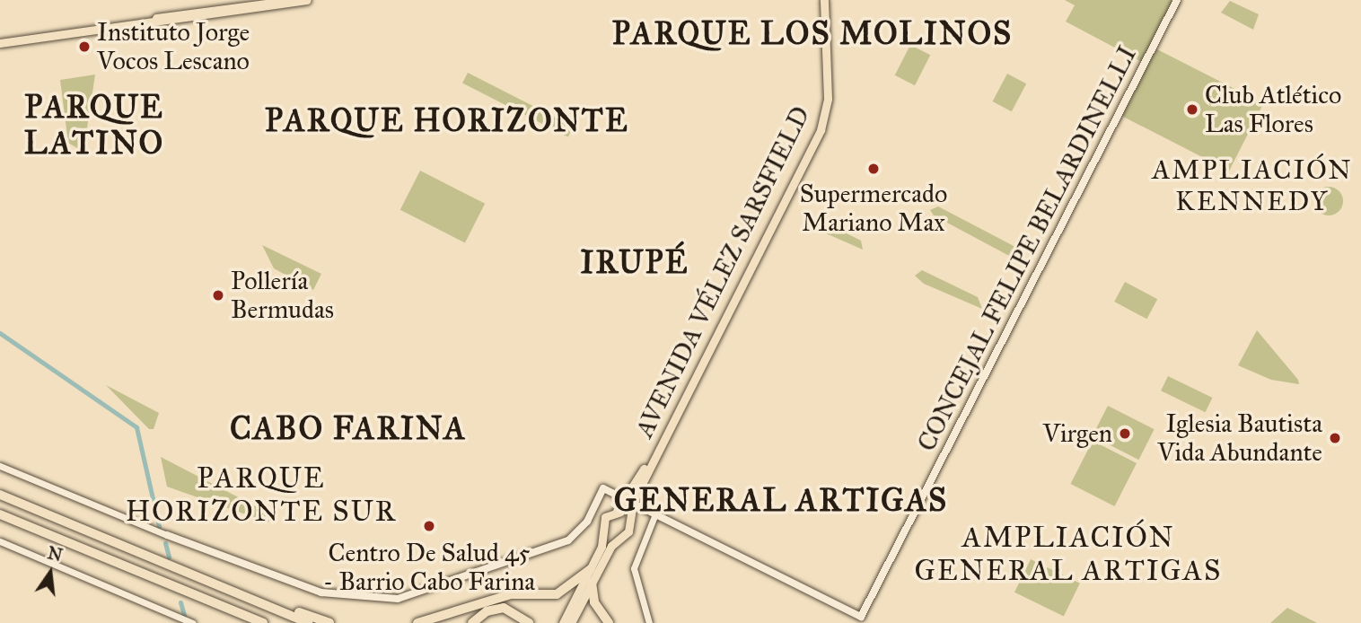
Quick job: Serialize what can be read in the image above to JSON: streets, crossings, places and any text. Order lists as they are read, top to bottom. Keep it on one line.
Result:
{"streets":{"main road":["CONCEJAL FELIPE BELARDINELLI","AVENIDA VÉLEZ SARSFIELD"]},"districts":["PARQUE LOS MOLINOS","PARQUE LATINO","PARQUE HORIZONTE","AMPLIACIÓN KENNEDY","IRUPÉ","CABO FARINA","PARQUE HORIZONTE SUR","GENERAL ARTIGAS","AMPLIACIÓN GENERAL ARTIGAS"],"places":["Instituto Jorge Vocos Lescano","Club Atlético Las Flores","Supermercado Mariano Max","Pollería Bermudas","Virgen","Iglesia Bautista Vida Abundante","Centro De Salud 45 - Barrio Cabo Farina"],"north":"top"}
